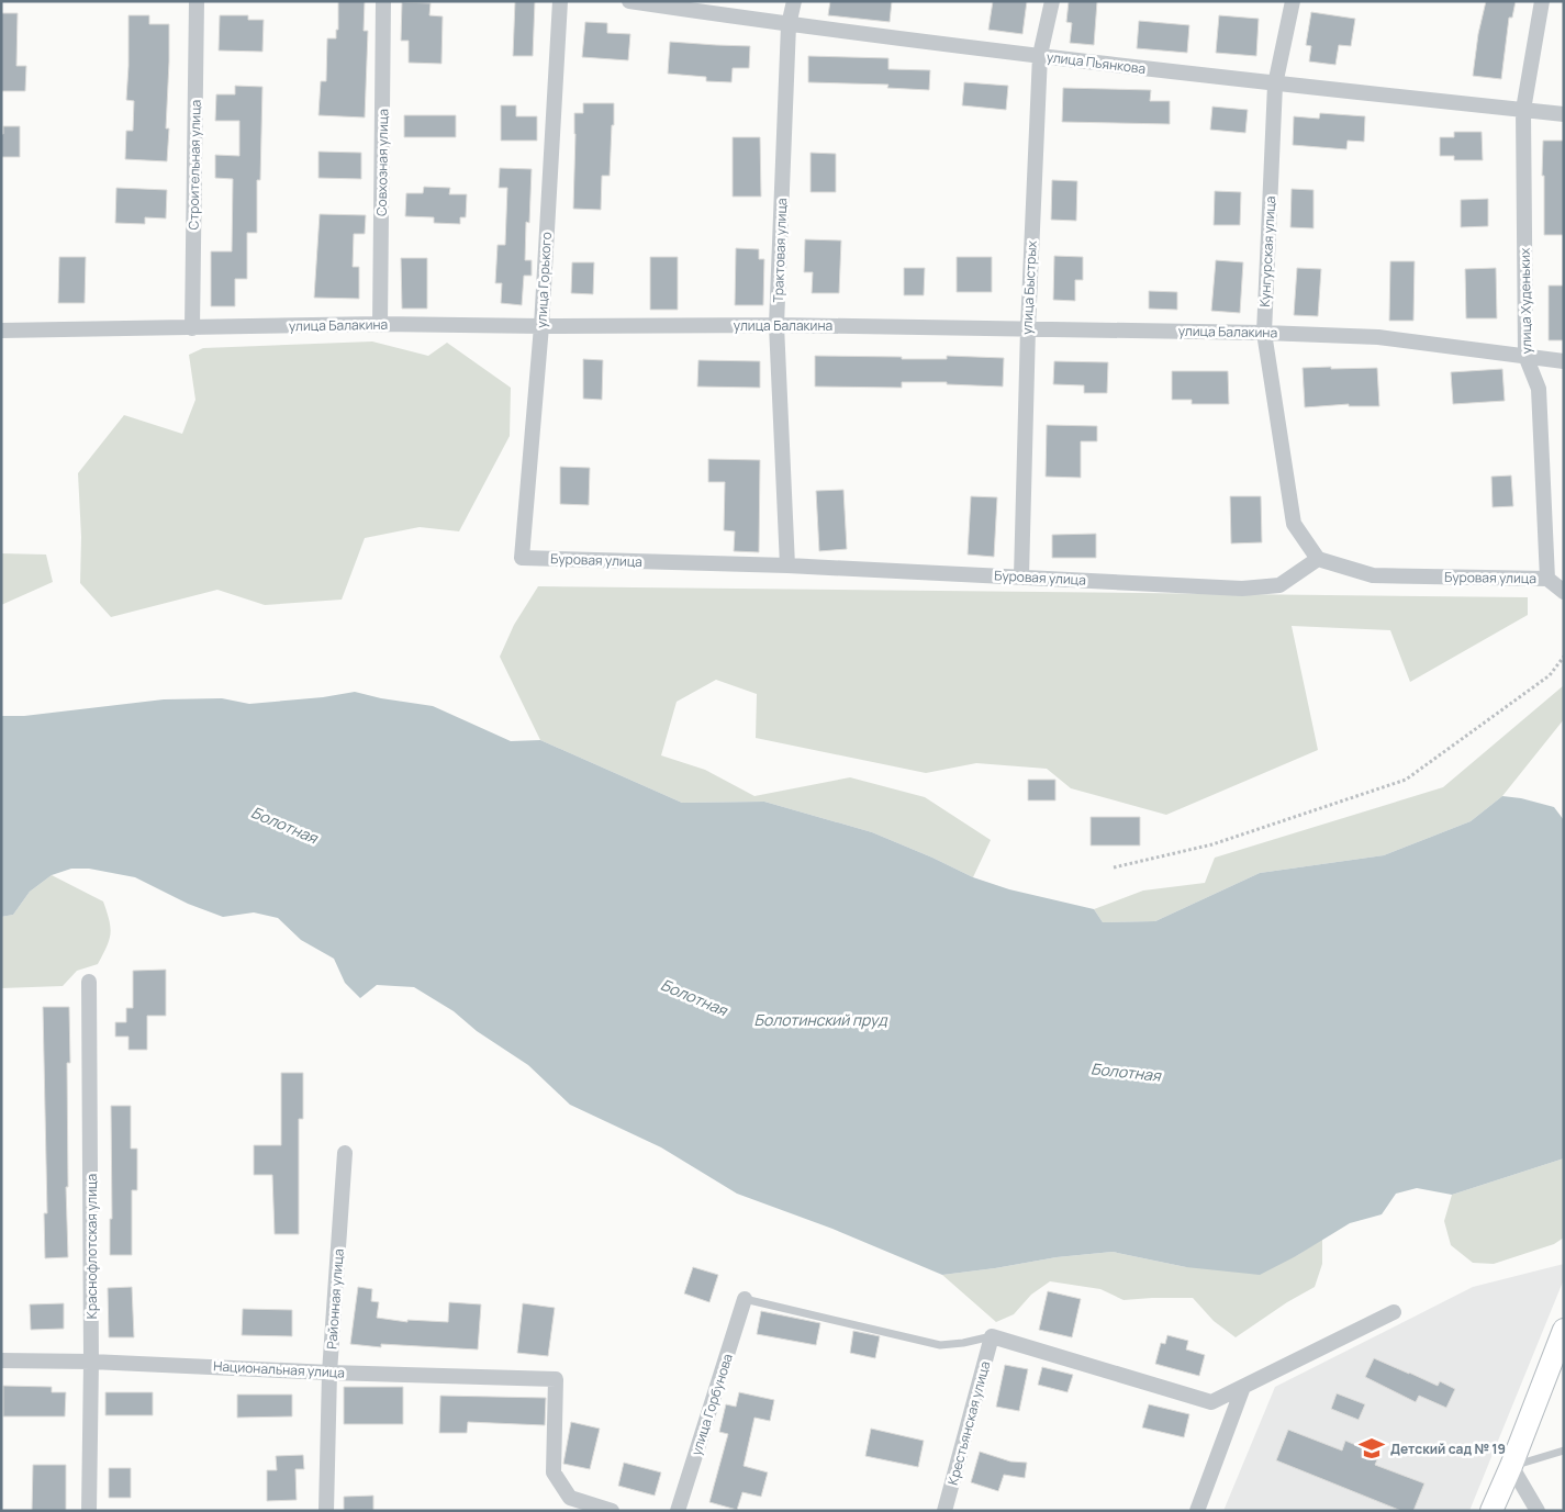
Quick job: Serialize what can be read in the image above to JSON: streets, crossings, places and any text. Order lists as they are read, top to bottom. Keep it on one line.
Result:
{"streets":{"street":["улица Пьянкова","Совхозная улица","Строительная улица","Трактовая улица","Кунгурская улица","улица Горького","улица Быстрых","улица Худеньких","улица Балакина","Буровая улица","Краснофлотская улица","Районная улица","Национальная улица","улица Горбунова","Крестьянская улица"]},"crossings":[["улица Пьянкова","Трактовая улица"],["улица Пьянкова","Кунгурская улица"],["улица Пьянкова","улица Быстрых"],["улица Пьянкова","улица Худеньких"],["Совхозная улица","улица Балакина"],["Строительная улица","улица Балакина"],["Трактовая улица","улица Балакина"],["Трактовая улица","Буровая улица"],["Кунгурская улица","улица Балакина"],["Кунгурская улица","Буровая улица"],["улица Горького","улица Балакина"],["улица Горького","Буровая улица"],["улица Быстрых","улица Балакина"],["улица Быстрых","Буровая улица"],["улица Худеньких","улица Балакина"],["улица Худеньких","Буровая улица"],["Краснофлотская улица","Национальная улица"],["Районная улица","Национальная улица"]],"water":["Болотная","Болотинский пруд"],"places":{"school or university":["Детский сад № 19"]}}
